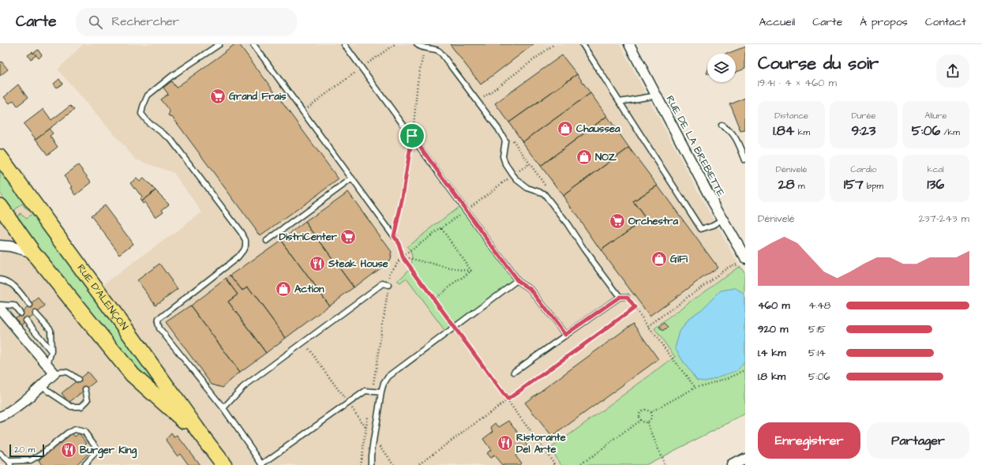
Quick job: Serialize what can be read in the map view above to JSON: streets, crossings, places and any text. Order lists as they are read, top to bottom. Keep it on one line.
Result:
{"streets":{"main road":["RUE D'ALENÇON"],"street":["RUE DE LA BREBIETTE"]},"places":{"supermarket":["Grand Frais","Orchestra","DistriCenter"],"shop":["Chaussea","NOZ","GiFi","Action"],"restaurant":["Steak House","Ristorante Del Arte","Burger King"]},"scale_bar":"20 m","page":{"header":"Carte","search":"Rechercher","nav":["Accueil","Carte","À propos","Contact"],"heading":["Course du soir","19:41 · 4 × 460 m"],"stats":[["Distance","1.84 km"],["Durée","9:23"],["Allure","5:06 /km"],["Dénivelé","28 m"],["Cardio","157 bpm"],["kcal","136"]],"chart":["Dénivelé","237–243 m"],"list":[{"name":"460 m","note":"4:48"},{"name":"920 m","note":"5:15"},{"name":"1.4 km","note":"5:14"},{"name":"1.8 km","note":"5:06"}],"buttons":["Enregistrer","Partager"],"scale":"20 m"}}
